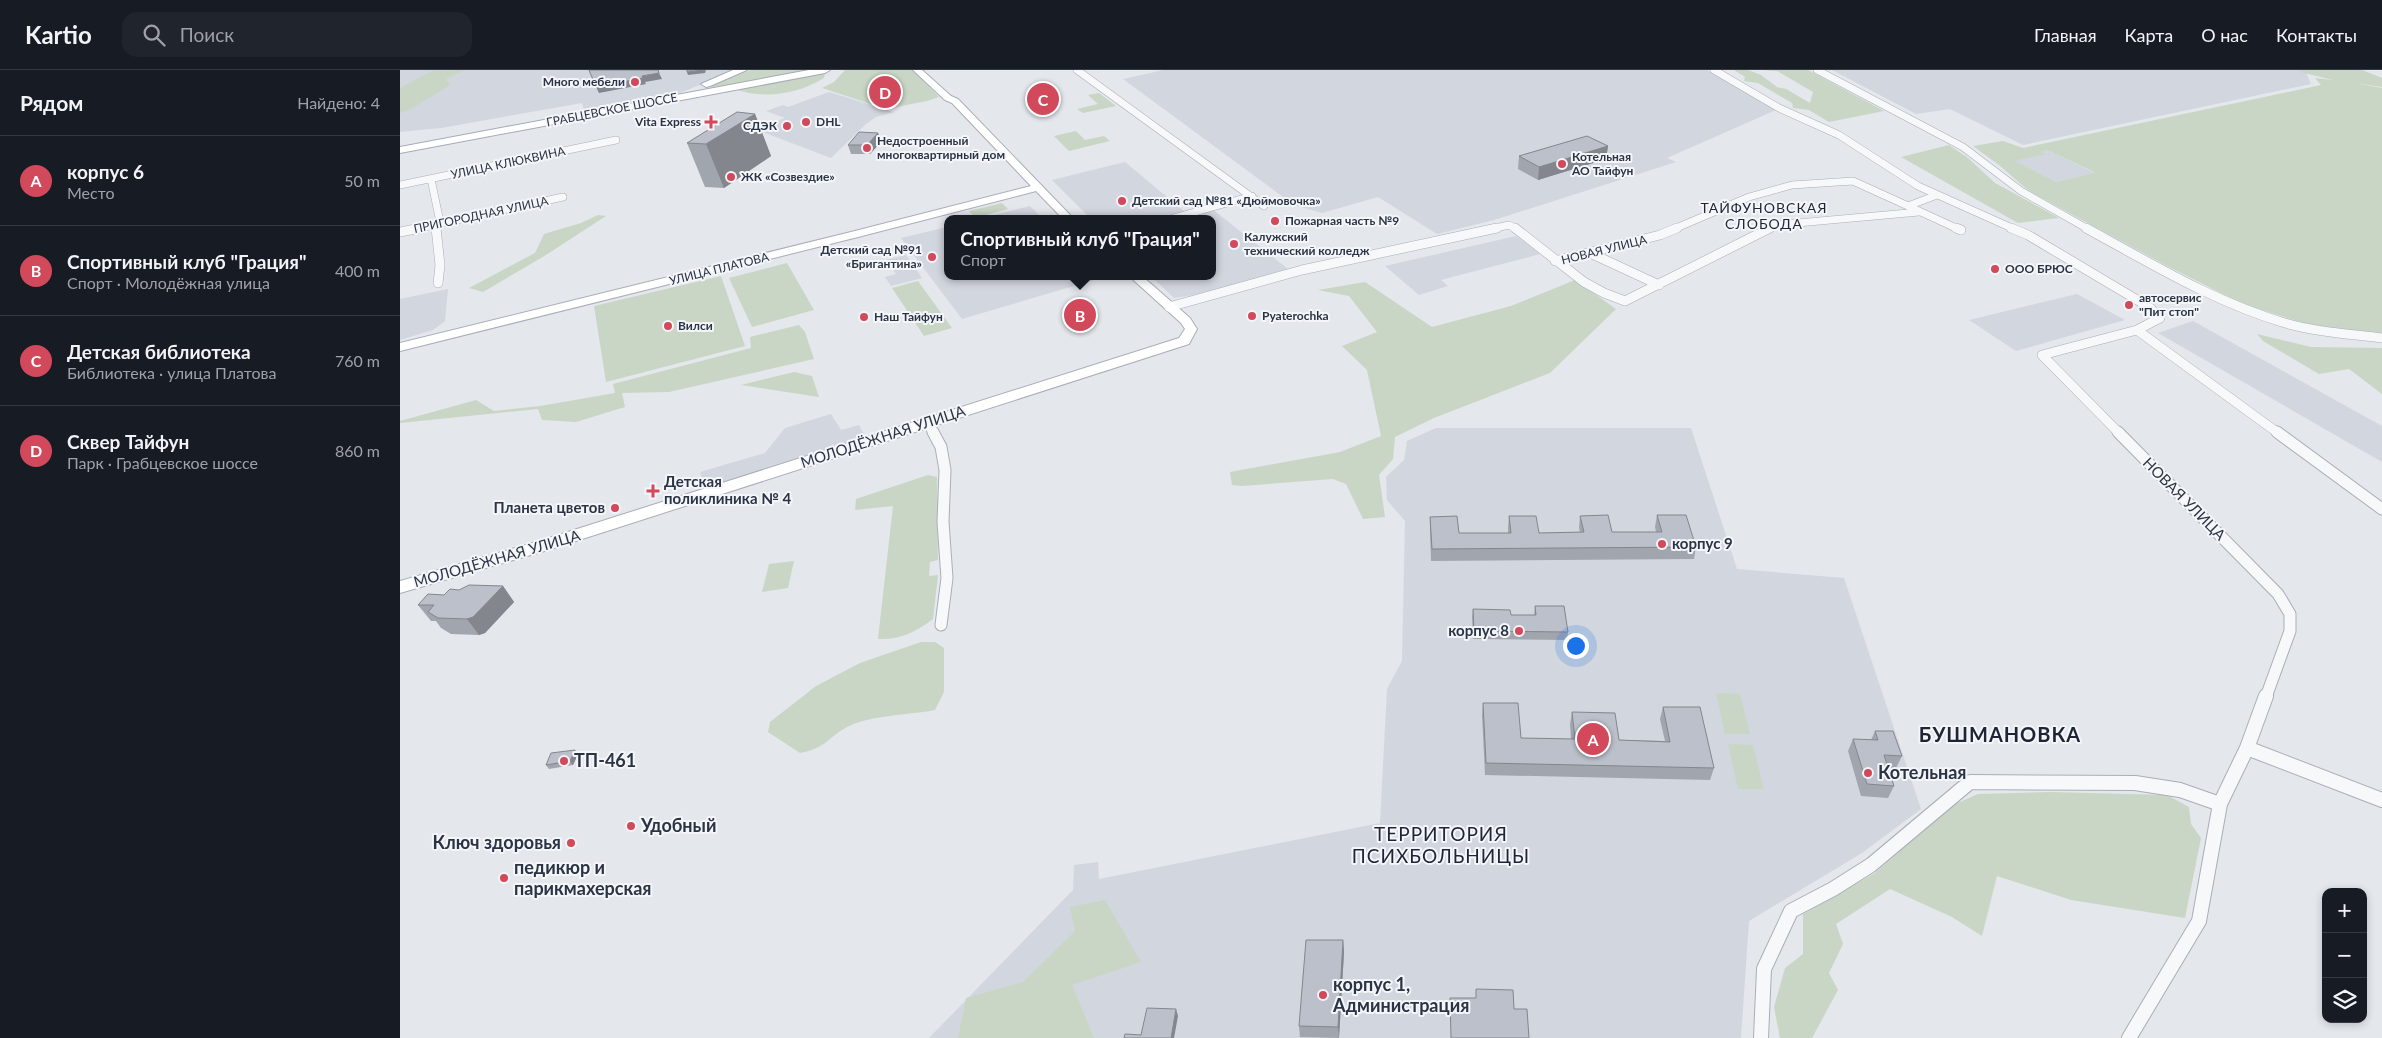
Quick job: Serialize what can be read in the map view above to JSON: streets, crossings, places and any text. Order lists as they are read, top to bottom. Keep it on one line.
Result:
{"streets":{"main road":["ГРАБЦЕВСКОЕ ШОССЕ"],"street":["УЛИЦА КЛЮКВИНА","ПРИГОРОДНАЯ УЛИЦА","НОВАЯ УЛИЦА","УЛИЦА ПЛАТОВА","МОЛОДЁЖНАЯ УЛИЦА"]},"districts":["ТАЙФУНОВСКАЯ СЛОБОДА","БУШМАНОВКА","ТЕРРИТОРИЯ ПСИХБОЛЬНИЦЫ"],"places":{"other":["Много мебели","DHL","СДЭК","Недостроенный многоквартирный дом","Котельная АО Тайфун","ЖК «Созвездие»","Детский сад №81 «Дюймовочка»","Пожарная часть №9","Калужский технический колледж","Детский сад №91 «Бригантина»","ООО БРЮС","автосервис \"Пит стоп\"","Pyaterochka","Наш Тайфун","Вилси","Планета цветов","корпус 9","корпус 8","ТП-461","Котельная","Удобный","Ключ здоровья","педикюр и парикмахерская","корпус 1, Администрация"],"health":["Vita Express","Детская поликлиника № 4"]},"page":{"header":"Kartio","search":"Поиск","nav":["Главная","Карта","О нас","Контакты"],"heading":["Рядом","Найдено: 4"],"pins":["D","C","B","A"],"list":[{"mark":"A","name":"корпус 6","note":"Место","value":"50 m"},{"mark":"B","name":"Спортивный клуб \"Грация\"","note":"Спорт · Молодёжная улица","value":"400 m"},{"mark":"C","name":"Детская библиотека","note":"Библиотека · улица Платова","value":"760 m"},{"mark":"D","name":"Сквер Тайфун","note":"Парк · Грабцевское шоссе","value":"860 m"}],"popup":["Спортивный клуб \"Грация\"","Спорт"],"map_buttons":["+","−"]}}
